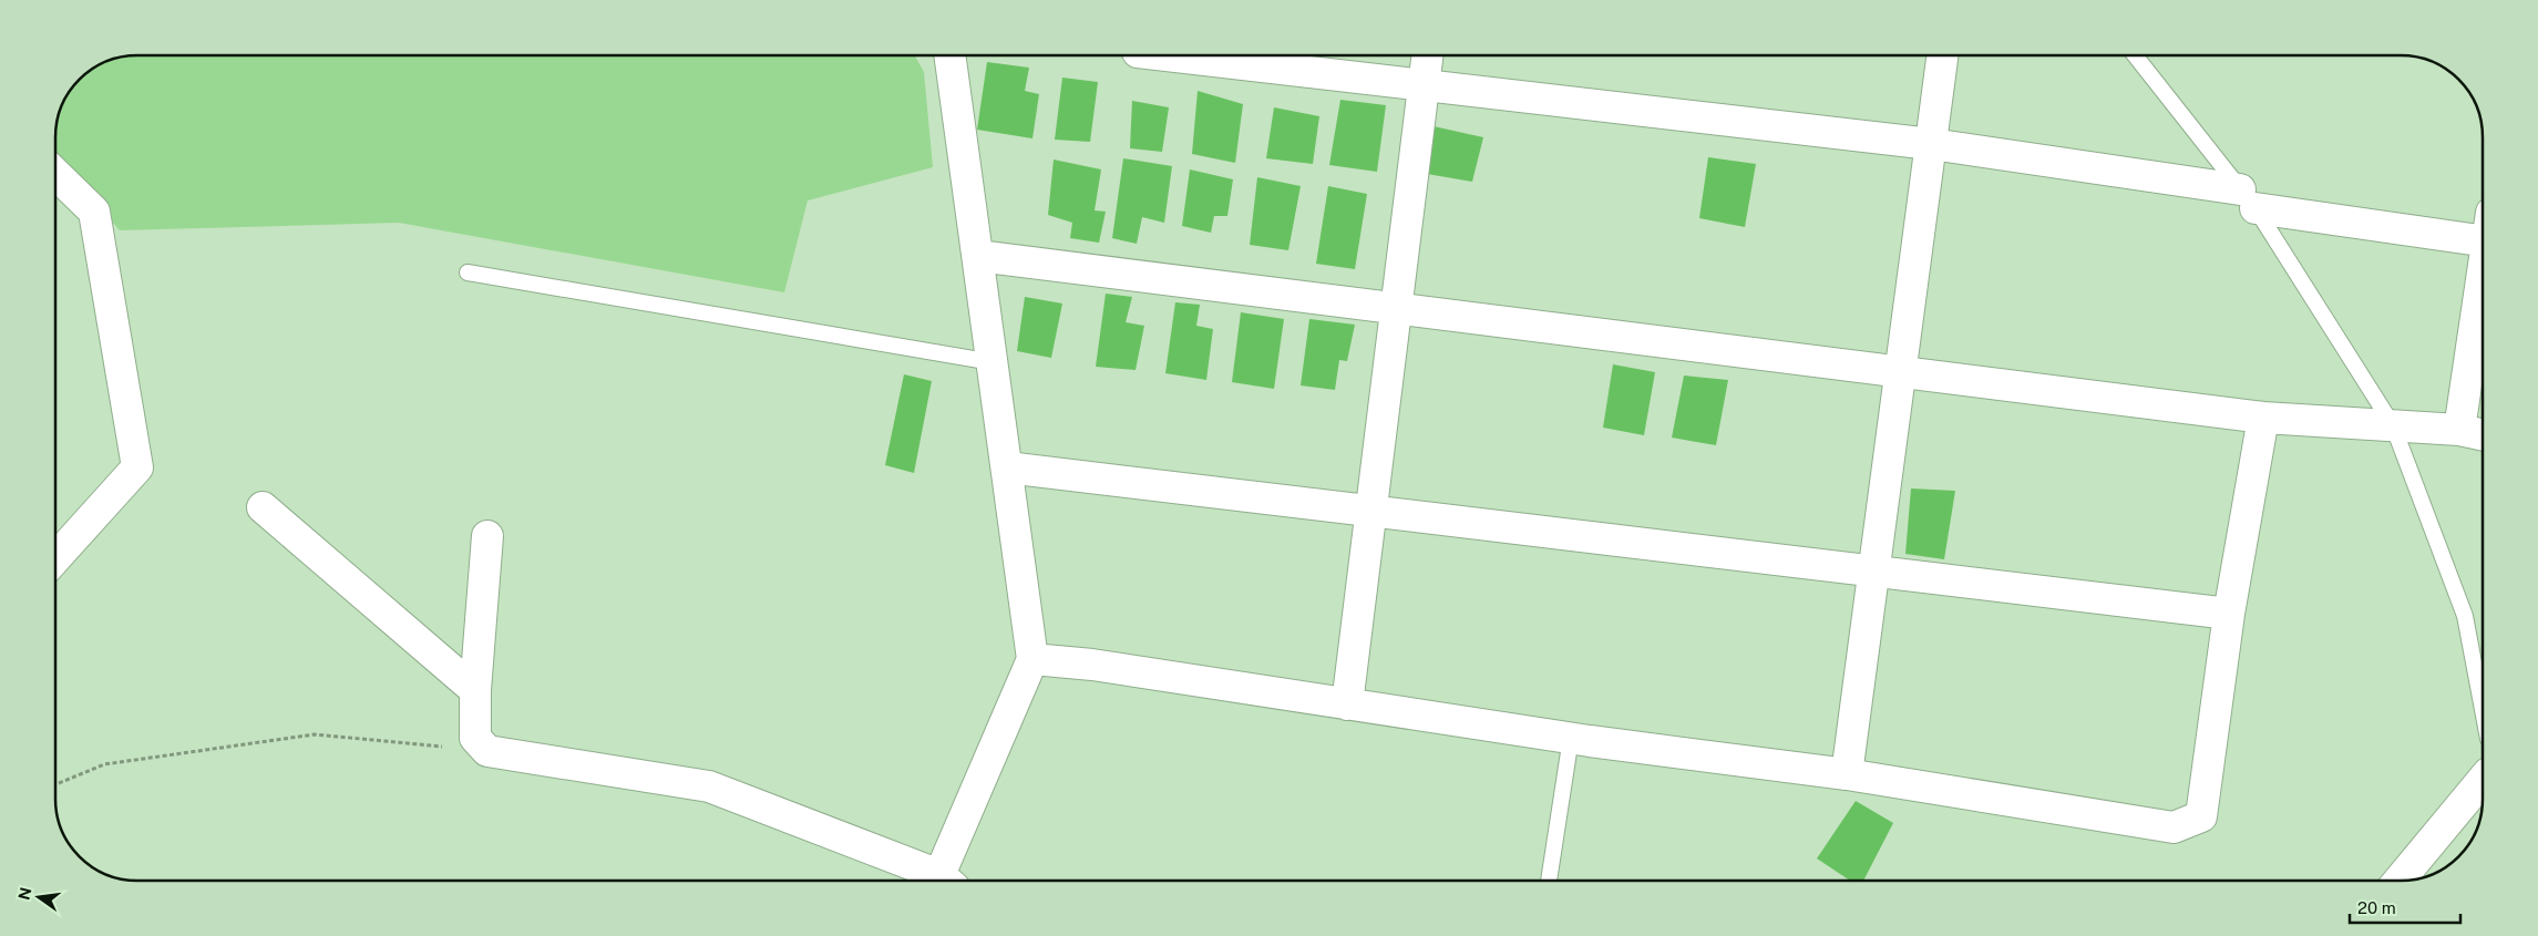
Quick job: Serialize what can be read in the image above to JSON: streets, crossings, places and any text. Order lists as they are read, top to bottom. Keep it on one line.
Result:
{"scale_bar":"20 m","north":"left"}
